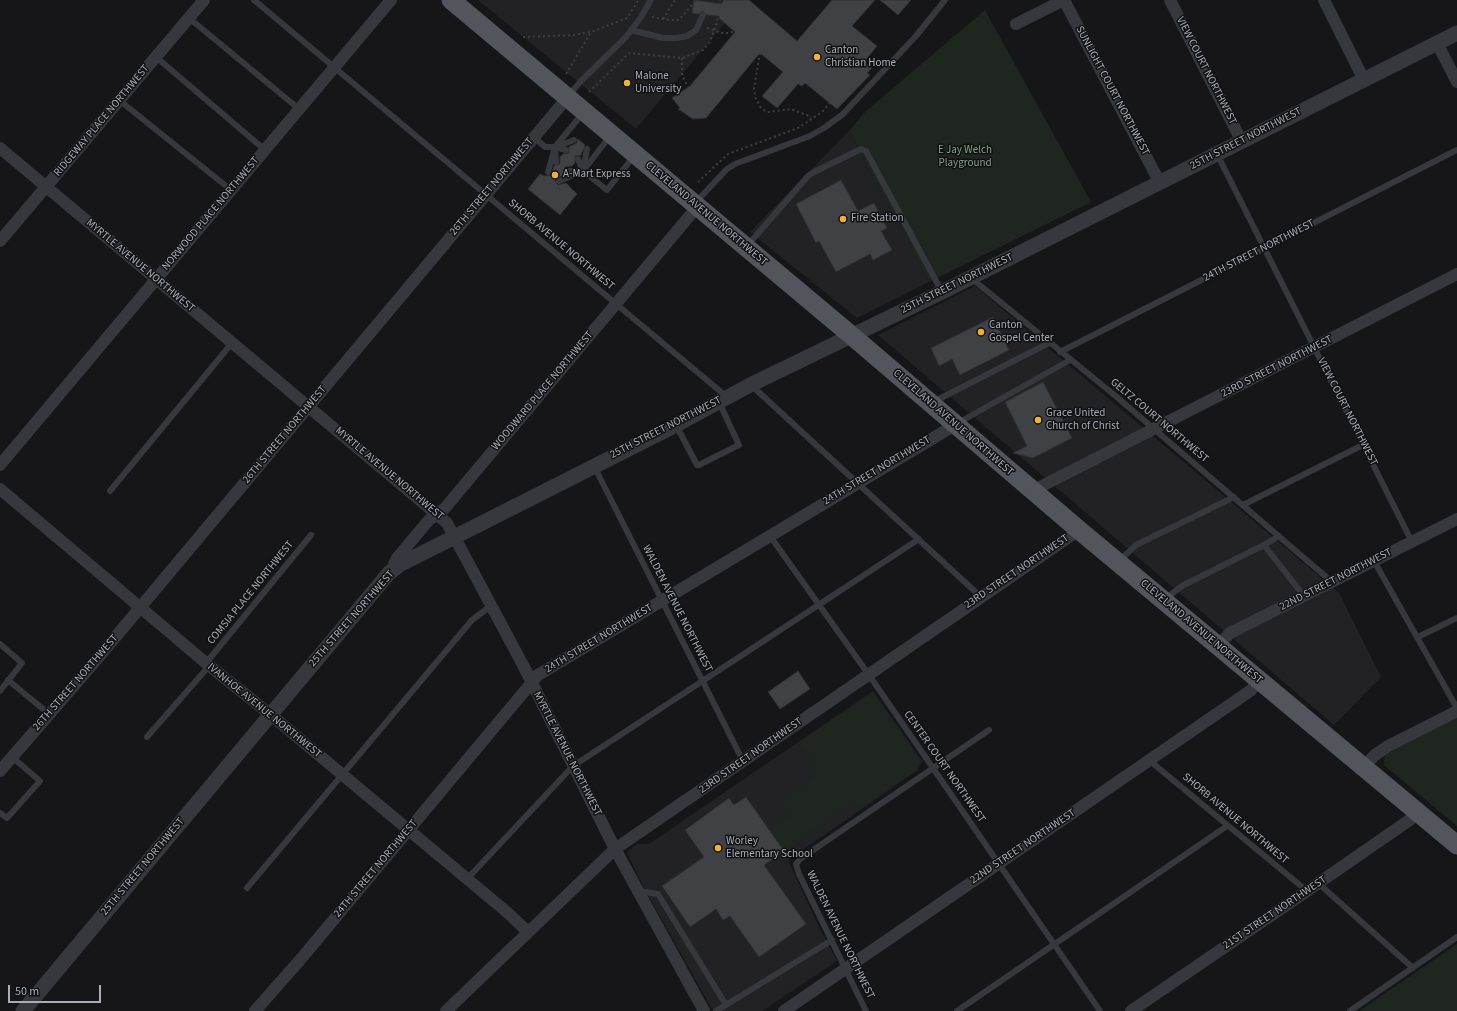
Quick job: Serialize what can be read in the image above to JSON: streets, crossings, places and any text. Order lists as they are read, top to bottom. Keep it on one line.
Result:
{"streets":{"main road":["CLEVELAND AVENUE NORTHWEST"],"street":["VIEW COURT NORTHWEST","SUNLIGHT COURT NORTHWEST","RIDGEWAY PLACE NORTHWEST","25TH STREET NORTHWEST","26TH STREET NORTHWEST","NORWOOD PLACE NORTHWEST","24TH STREET NORTHWEST","MYRTLE AVENUE NORTHWEST","23RD STREET NORTHWEST","WOODWARD PLACE NORTHWEST","22ND STREET NORTHWEST","IVANHOE AVENUE NORTHWEST","21ST STREET NORTHWEST"],"lane":["SHORB AVENUE NORTHWEST","GELTZ COURT NORTHWEST","COMSIA PLACE NORTHWEST","WALDEN AVENUE NORTHWEST","CENTER COURT NORTHWEST"]},"crossings":[["VIEW COURT NORTHWEST","25TH STREET NORTHWEST"],["VIEW COURT NORTHWEST","24TH STREET NORTHWEST"],["VIEW COURT NORTHWEST","23RD STREET NORTHWEST"],["VIEW COURT NORTHWEST","22ND STREET NORTHWEST"],["SUNLIGHT COURT NORTHWEST","25TH STREET NORTHWEST"],["RIDGEWAY PLACE NORTHWEST","MYRTLE AVENUE NORTHWEST"],["25TH STREET NORTHWEST","CLEVELAND AVENUE NORTHWEST"],["25TH STREET NORTHWEST","SHORB AVENUE NORTHWEST"],["25TH STREET NORTHWEST","MYRTLE AVENUE NORTHWEST"],["25TH STREET NORTHWEST","WOODWARD PLACE NORTHWEST"],["25TH STREET NORTHWEST","GELTZ COURT NORTHWEST"],["25TH STREET NORTHWEST","WALDEN AVENUE NORTHWEST"],["25TH STREET NORTHWEST","IVANHOE AVENUE NORTHWEST"],["26TH STREET NORTHWEST","CLEVELAND AVENUE NORTHWEST"],["26TH STREET NORTHWEST","SHORB AVENUE NORTHWEST"],["26TH STREET NORTHWEST","MYRTLE AVENUE NORTHWEST"],["26TH STREET NORTHWEST","IVANHOE AVENUE NORTHWEST"],["NORWOOD PLACE NORTHWEST","SHORB AVENUE NORTHWEST"],["NORWOOD PLACE NORTHWEST","MYRTLE AVENUE NORTHWEST"],["CLEVELAND AVENUE NORTHWEST","24TH STREET NORTHWEST"],["CLEVELAND AVENUE NORTHWEST","23RD STREET NORTHWEST"],["CLEVELAND AVENUE NORTHWEST","WOODWARD PLACE NORTHWEST"],["CLEVELAND AVENUE NORTHWEST","22ND STREET NORTHWEST"],["CLEVELAND AVENUE NORTHWEST","21ST STREET NORTHWEST"],["SHORB AVENUE NORTHWEST","WOODWARD PLACE NORTHWEST"],["SHORB AVENUE NORTHWEST","22ND STREET NORTHWEST"],["SHORB AVENUE NORTHWEST","21ST STREET NORTHWEST"],["24TH STREET NORTHWEST","MYRTLE AVENUE NORTHWEST"],["24TH STREET NORTHWEST","GELTZ COURT NORTHWEST"],["24TH STREET NORTHWEST","WALDEN AVENUE NORTHWEST"],["24TH STREET NORTHWEST","IVANHOE AVENUE NORTHWEST"],["24TH STREET NORTHWEST","CENTER COURT NORTHWEST"],["MYRTLE AVENUE NORTHWEST","23RD STREET NORTHWEST"],["MYRTLE AVENUE NORTHWEST","WOODWARD PLACE NORTHWEST"],["23RD STREET NORTHWEST","GELTZ COURT NORTHWEST"],["23RD STREET NORTHWEST","WALDEN AVENUE NORTHWEST"],["23RD STREET NORTHWEST","IVANHOE AVENUE NORTHWEST"],["23RD STREET NORTHWEST","CENTER COURT NORTHWEST"],["GELTZ COURT NORTHWEST","22ND STREET NORTHWEST"],["22ND STREET NORTHWEST","WALDEN AVENUE NORTHWEST"],["22ND STREET NORTHWEST","CENTER COURT NORTHWEST"],["COMSIA PLACE NORTHWEST","IVANHOE AVENUE NORTHWEST"],["WALDEN AVENUE NORTHWEST","CENTER COURT NORTHWEST"]],"parks":["E Jay Welch Playground"],"places":["Canton Christian Home","Malone University","A-Mart Express","Fire Station","Canton Gospel Center","Grace United Church of Christ","Worley Elementary School"],"scale_bar":"50 m"}
